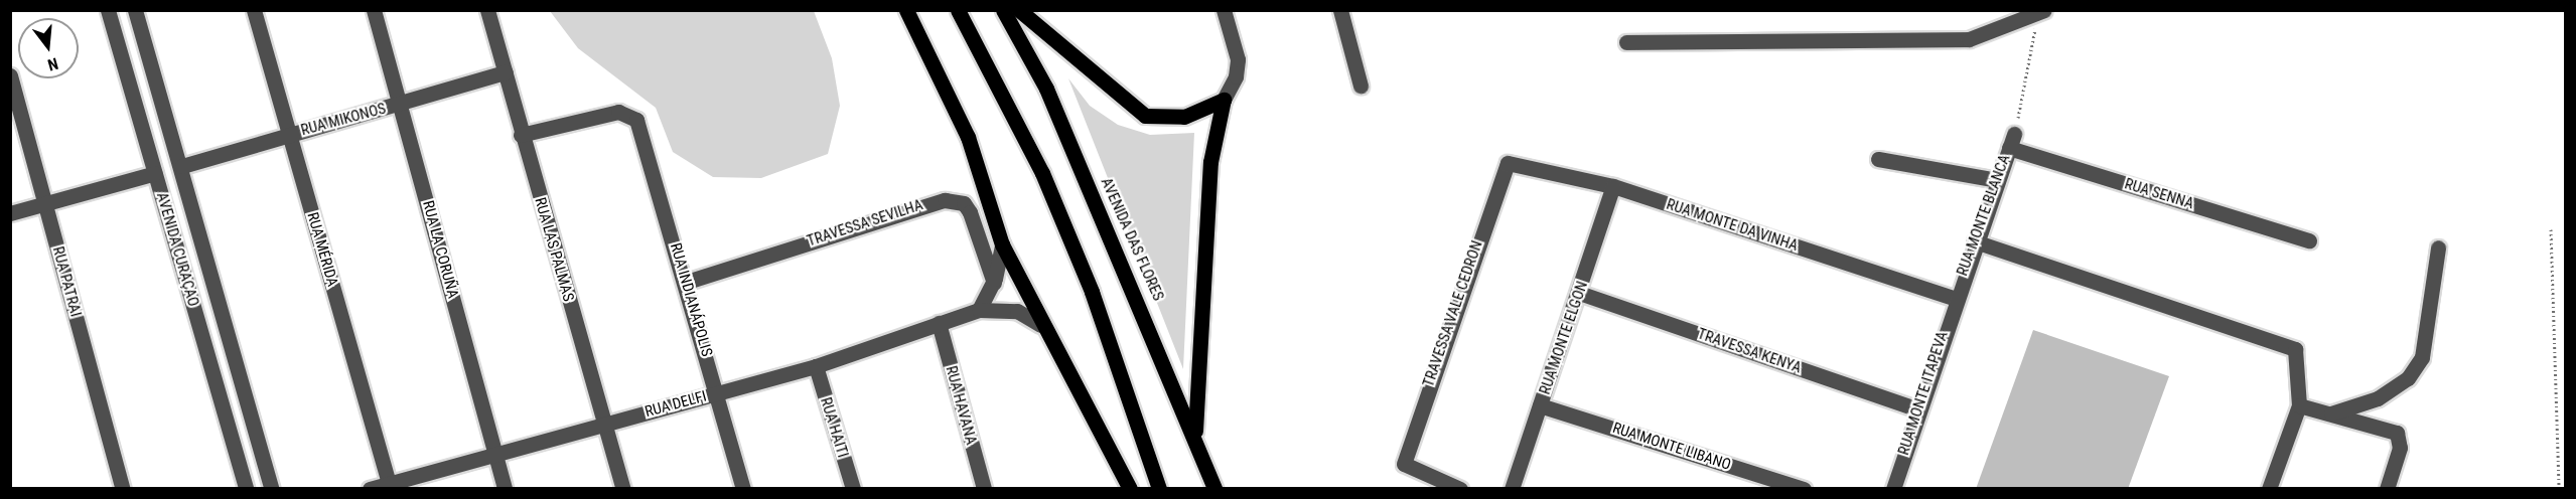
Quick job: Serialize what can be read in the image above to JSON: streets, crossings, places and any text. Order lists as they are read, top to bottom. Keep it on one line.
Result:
{"streets":{"main road":["AVENIDA DAS FLORES"],"street":["RUA MIKONOS","RUA SENNA","RUA MONTE BLANCA","TRAVESSA SEVILHA","RUA MONTE DA VINHA","AVENIDA CURAÇAO","RUA MÉRIDA","RUA LA CORUÑA","RUA LAS PALMAS","RUA PATRAI","RUA INDIANÁPOLIS","TRAVESSA VALE CEDRON","RUA MONTE ELGON","TRAVESSA KENYA","RUA MONTE ITAPEVA","RUA DELFI","RUA HAVANA","RUA HAITI","RUA MONTE LIBANO"]},"crossings":[["RUA MIKONOS","AVENIDA CURAÇAO"],["RUA MIKONOS","RUA MÉRIDA"],["RUA MIKONOS","RUA LA CORUÑA"],["RUA MIKONOS","RUA LAS PALMAS"],["RUA SENNA","RUA MONTE BLANCA"],["RUA MONTE BLANCA","RUA MONTE DA VINHA"],["RUA MONTE BLANCA","RUA MONTE ITAPEVA"],["TRAVESSA SEVILHA","RUA INDIANÁPOLIS"],["RUA MONTE DA VINHA","TRAVESSA VALE CEDRON"],["RUA MONTE DA VINHA","RUA MONTE ELGON"],["RUA MONTE DA VINHA","RUA MONTE ITAPEVA"],["RUA MÉRIDA","RUA DELFI"],["RUA LA CORUÑA","RUA DELFI"],["RUA LAS PALMAS","RUA INDIANÁPOLIS"],["RUA LAS PALMAS","RUA DELFI"],["RUA INDIANÁPOLIS","RUA DELFI"],["RUA MONTE ELGON","TRAVESSA KENYA"],["RUA MONTE ELGON","RUA MONTE LIBANO"],["TRAVESSA KENYA","RUA MONTE ITAPEVA"],["RUA DELFI","RUA HAVANA"],["RUA DELFI","RUA HAITI"]],"north":"bottom"}
